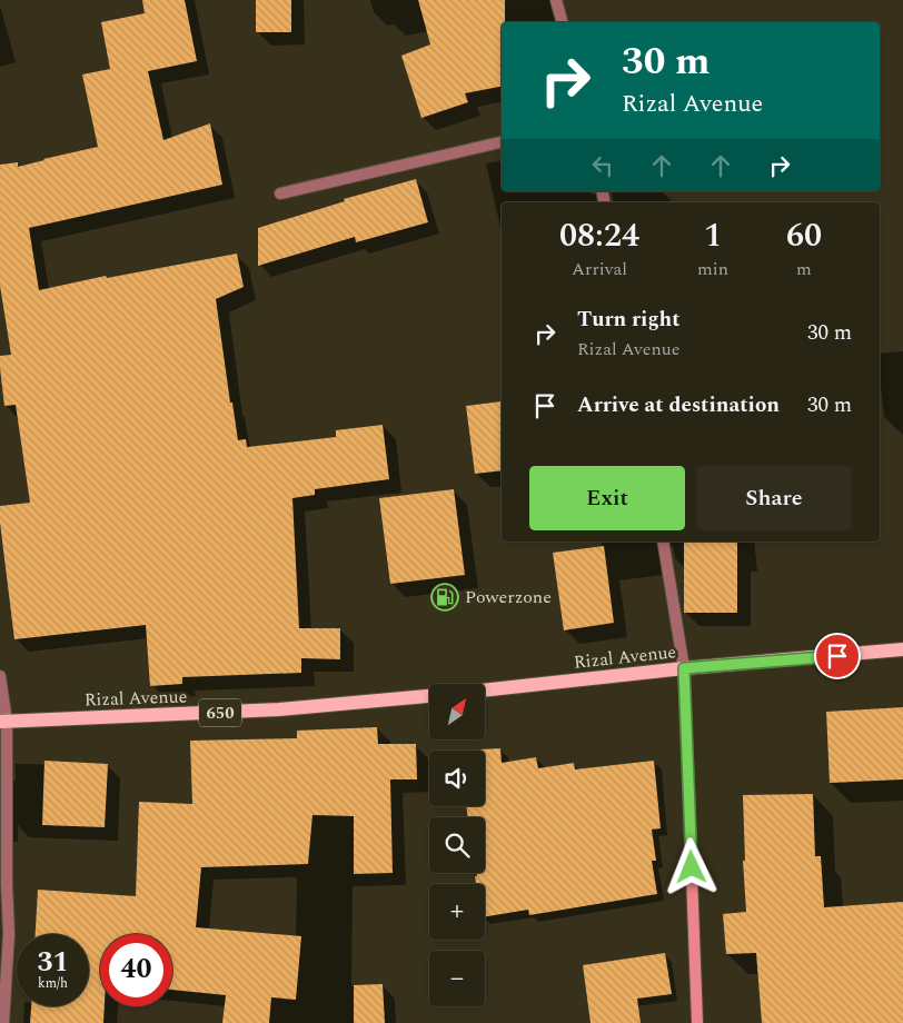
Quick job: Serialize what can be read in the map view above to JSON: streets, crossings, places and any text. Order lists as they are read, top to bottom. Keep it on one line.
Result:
{"streets":{"main road":["Rizal Avenue","650"]},"places":{"fuel station":["Powerzone"]},"north":"top right","page":{"turn":["30 m","Rizal Avenue"],"eta":["08:24","Arrival","1","min","60","m"],"list":[{"name":"Turn right","note":"Rizal Avenue","value":"30 m"},{"name":"Arrive at destination","value":"30 m"}],"buttons":["Exit","Share"],"map_buttons":["+","−"],"speed":"31 km/h","limit":"40"}}
